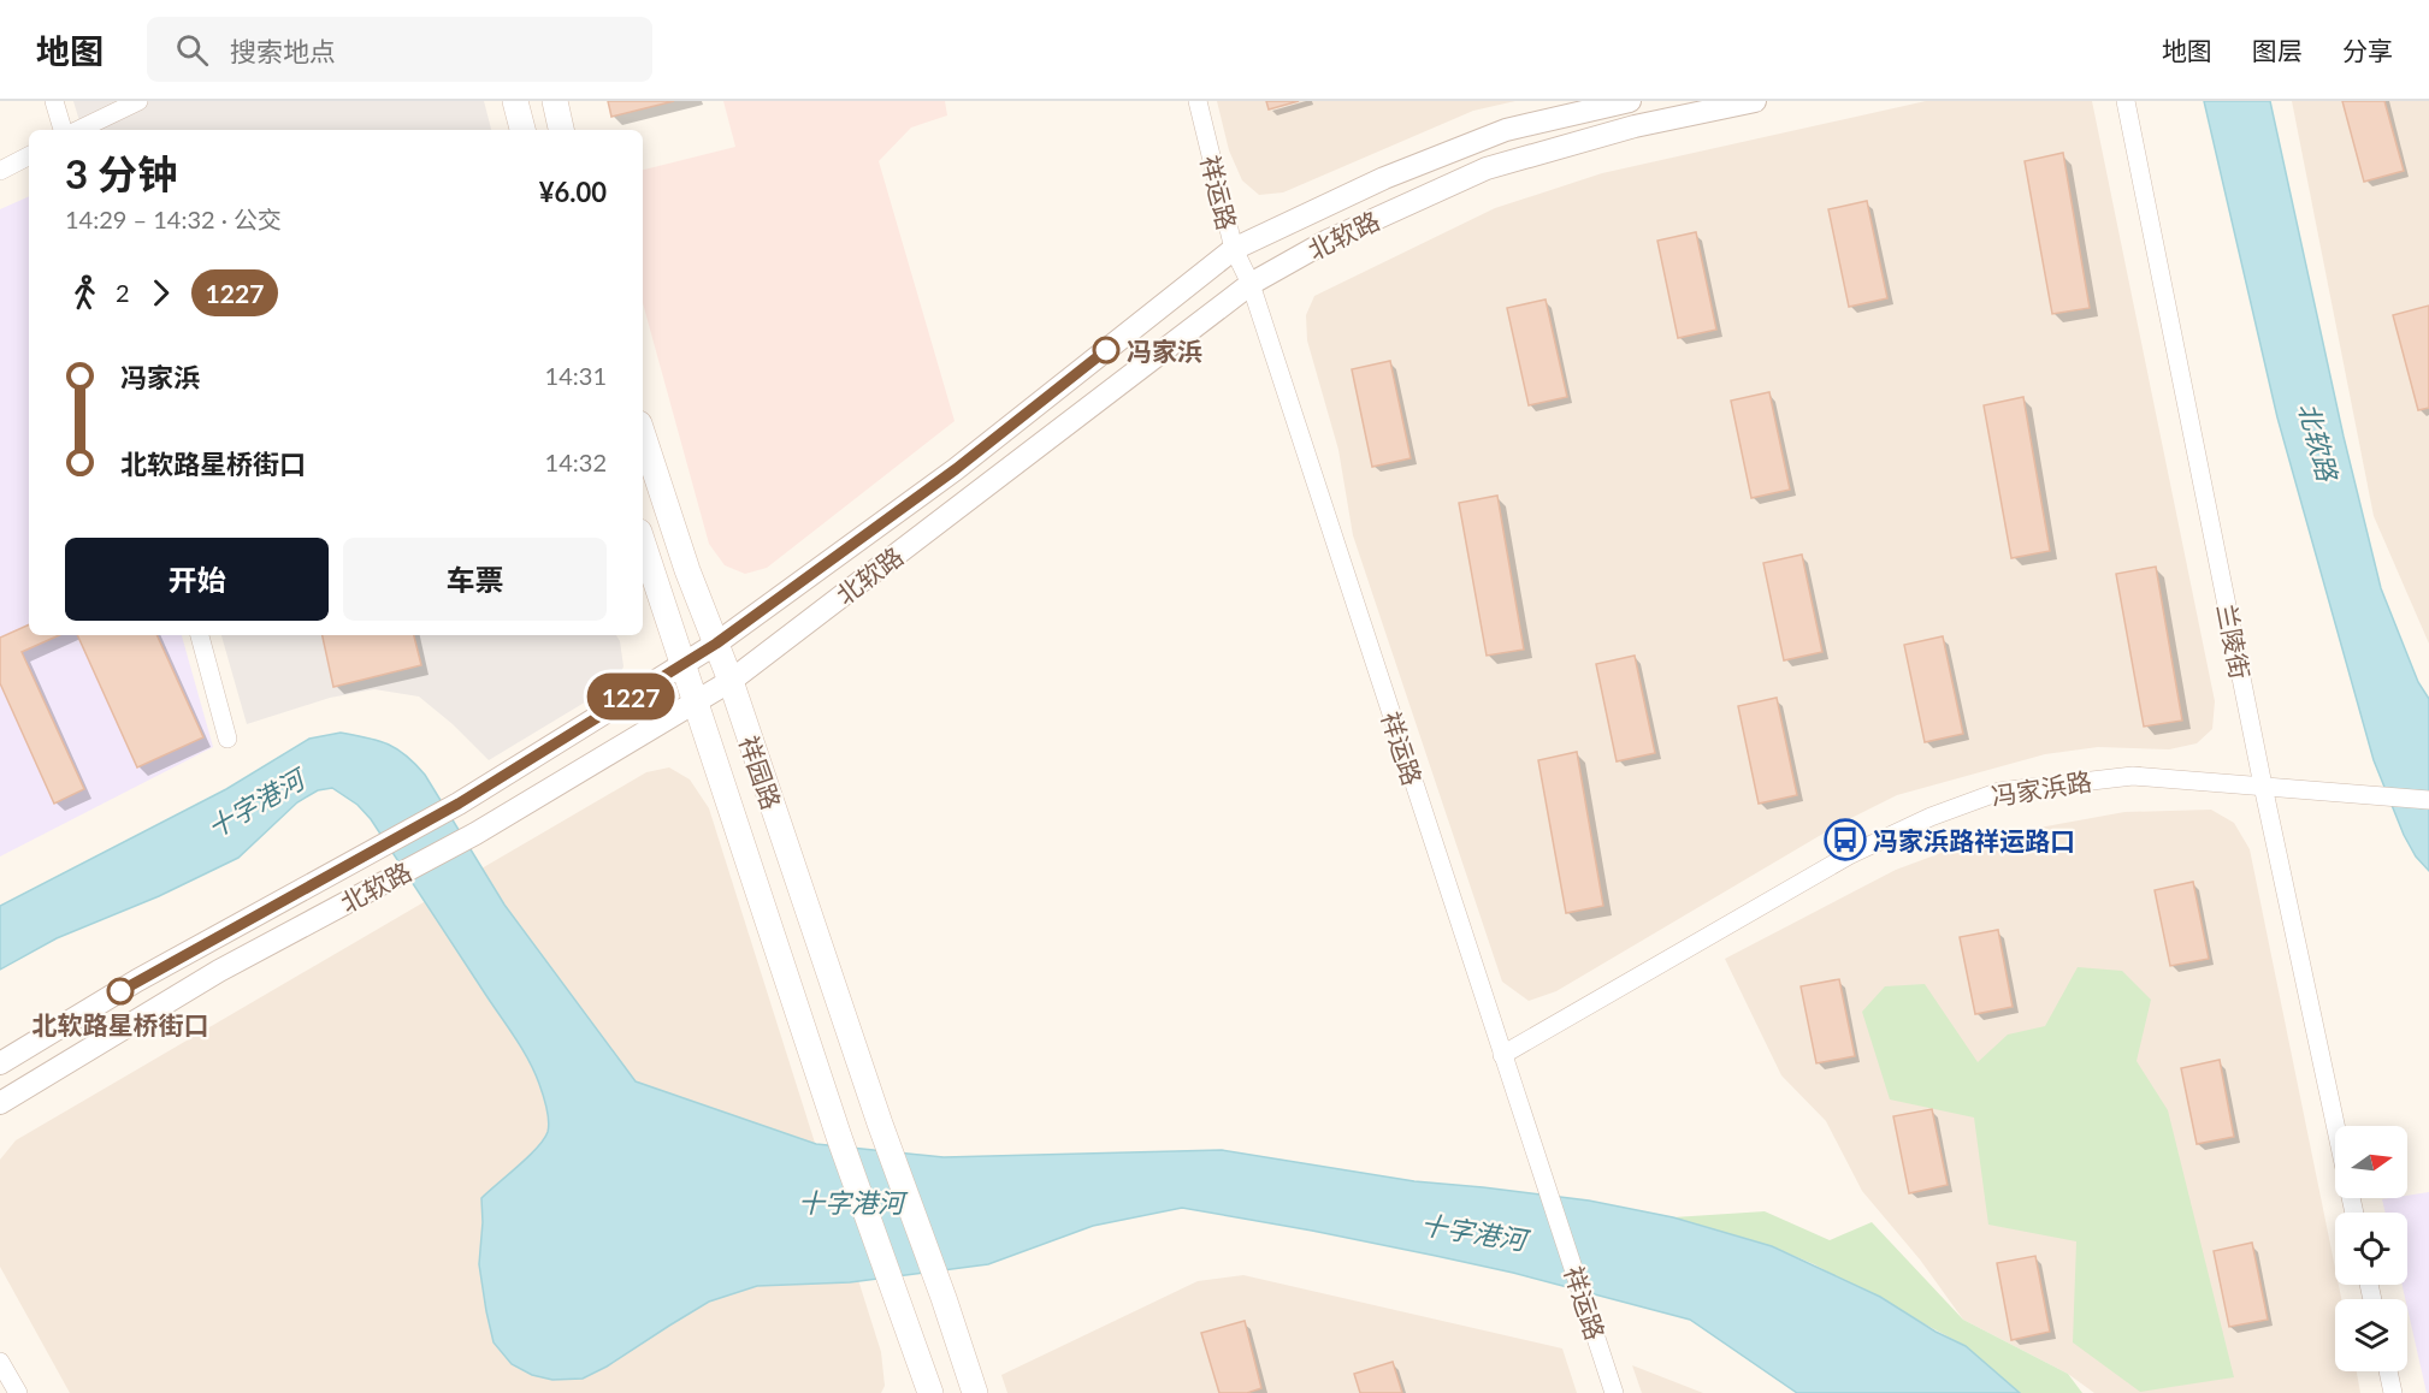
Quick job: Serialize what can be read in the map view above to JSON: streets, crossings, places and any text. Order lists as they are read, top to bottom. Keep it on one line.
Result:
{"streets":{"main road":["祥园路"],"street":["祥运路","北软路","兰陵街","冯家浜路"]},"crossings":[["祥运路","北软路"],["祥运路","冯家浜路"],["北软路","祥园路"],["兰陵街","冯家浜路"]],"water":["北软路","十字港河"],"places":{"other":["冯家浜","北软路星桥街口"],"bus stop":["冯家浜路祥运路口"]},"lines":["bus line 1227"],"north":"right","page":{"header":"地图","search":"搜索地点","nav":["地图","图层","分享"],"on_map":"1227","heading":["3 分钟","14:29 – 14:32 · 公交","¥6.00"],"legs":["2","1227"],"list":[{"name":"冯家浜","value":"14:31"},{"name":"北软路星桥街口","value":"14:32"}],"buttons":["开始","车票"]}}
